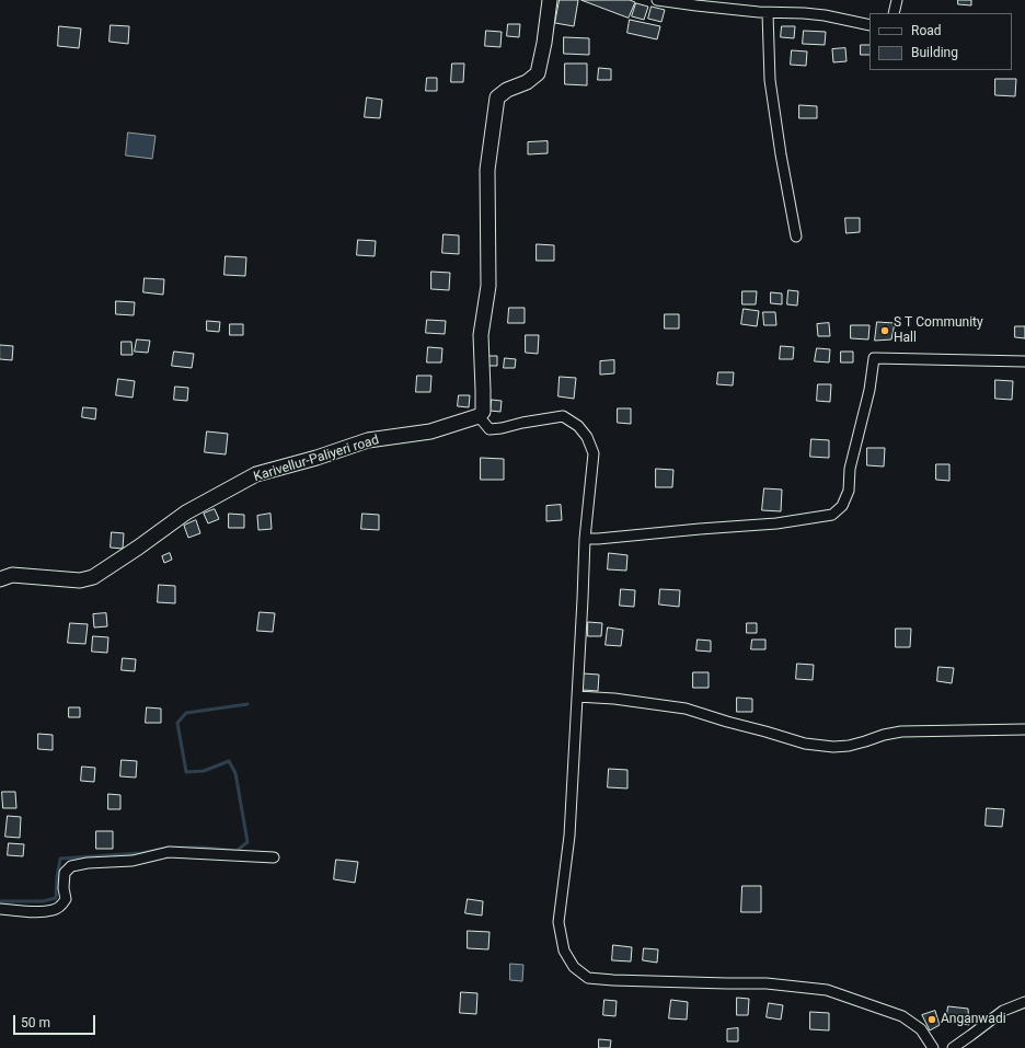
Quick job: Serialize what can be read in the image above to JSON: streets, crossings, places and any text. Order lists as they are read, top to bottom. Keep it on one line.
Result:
{"streets":{"main road":["Karivellur-Paliyeri road"]},"places":["S T Community Hall","Anganwadi"],"legend":["Road","Building"],"scale_bar":"50 m"}
